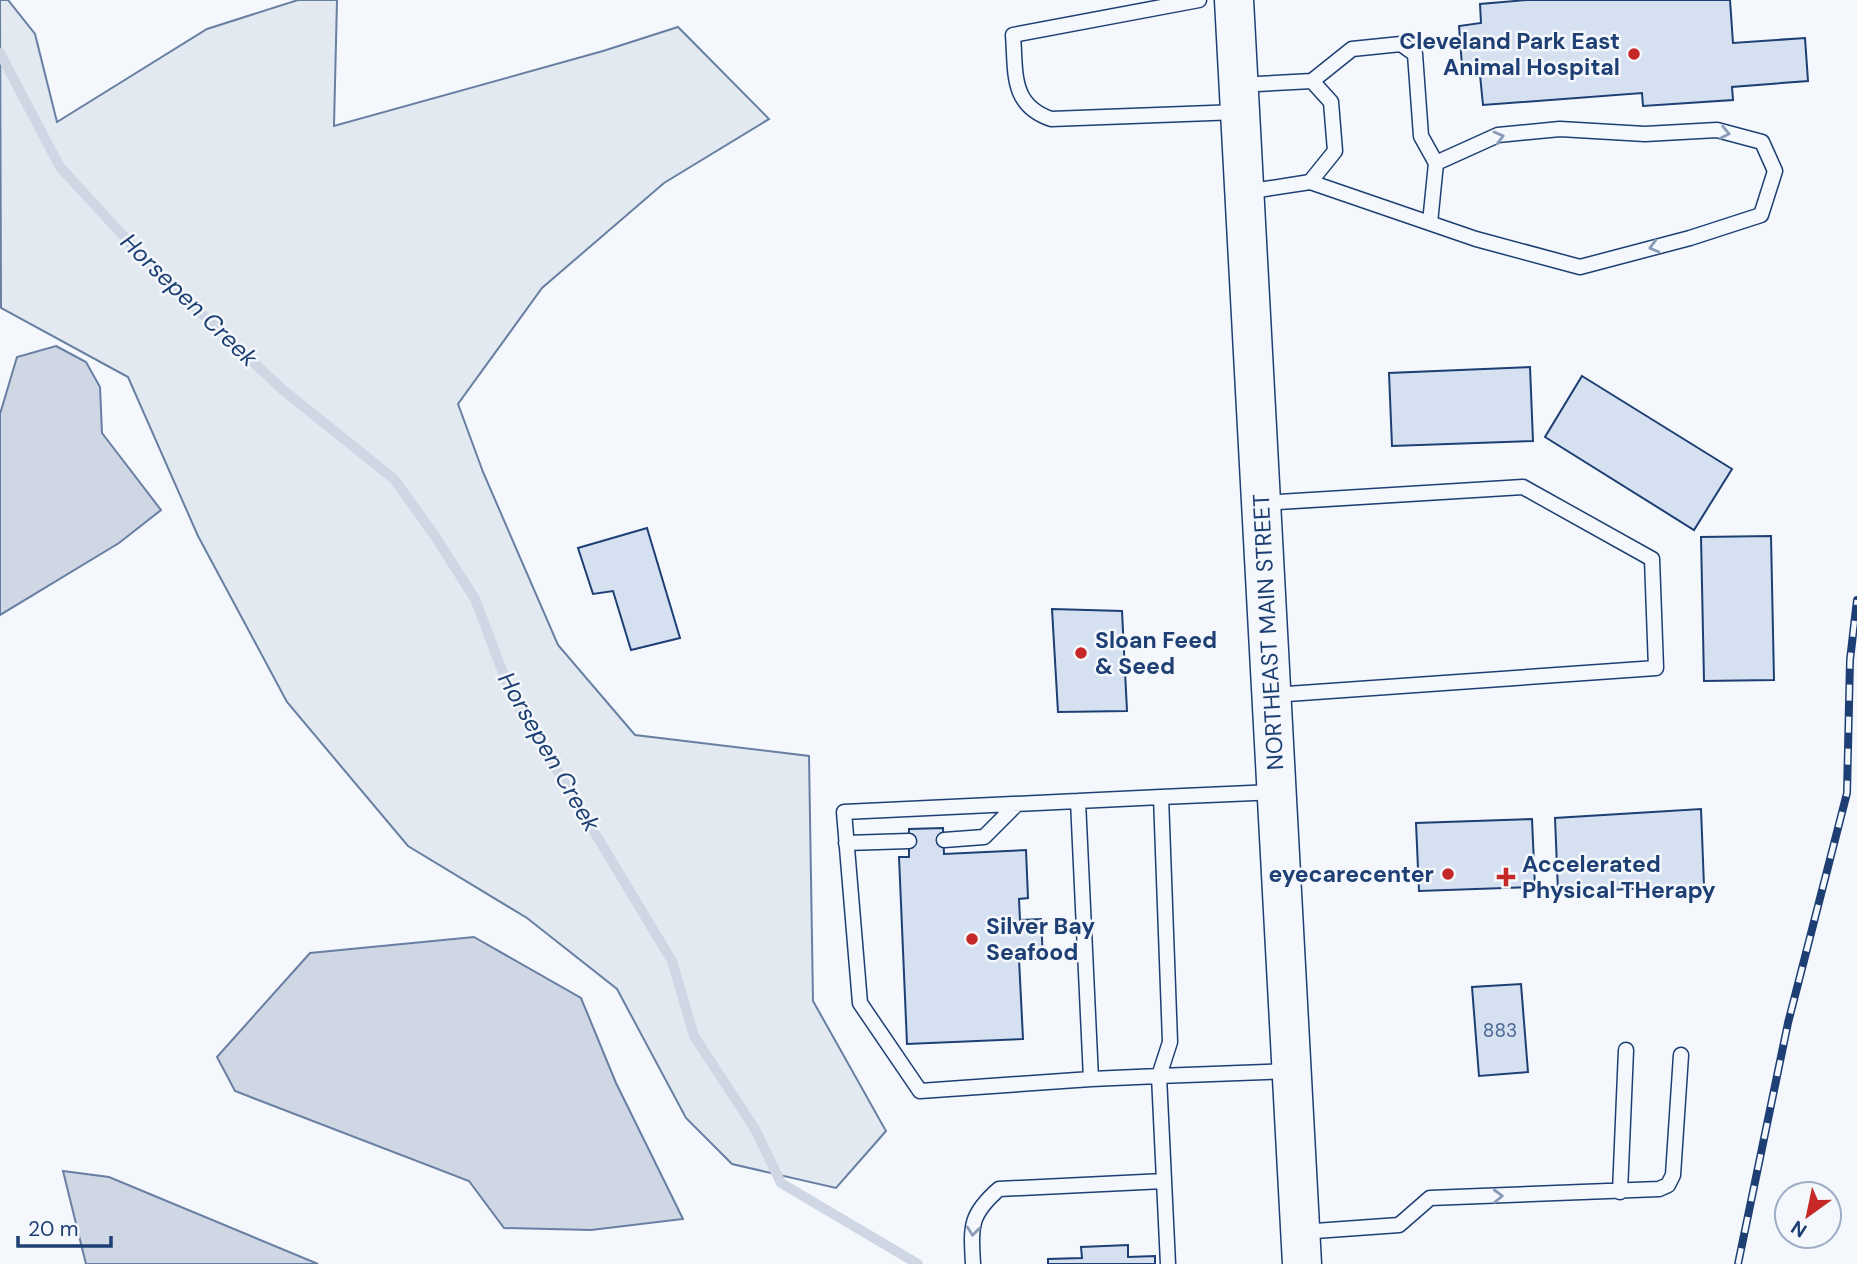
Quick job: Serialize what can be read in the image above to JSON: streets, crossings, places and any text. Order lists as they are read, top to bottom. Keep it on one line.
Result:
{"streets":{"main road":["NORTHEAST MAIN STREET"]},"water":["Horsepen Creek"],"places":{"other":["Cleveland Park East Animal Hospital","Sloan Feed & Seed","eyecarecenter","Silver Bay Seafood"],"health":["Accelerated Physical THerapy"]},"house_numbers":["883"],"scale_bar":"20 m","north":"bottom left"}
